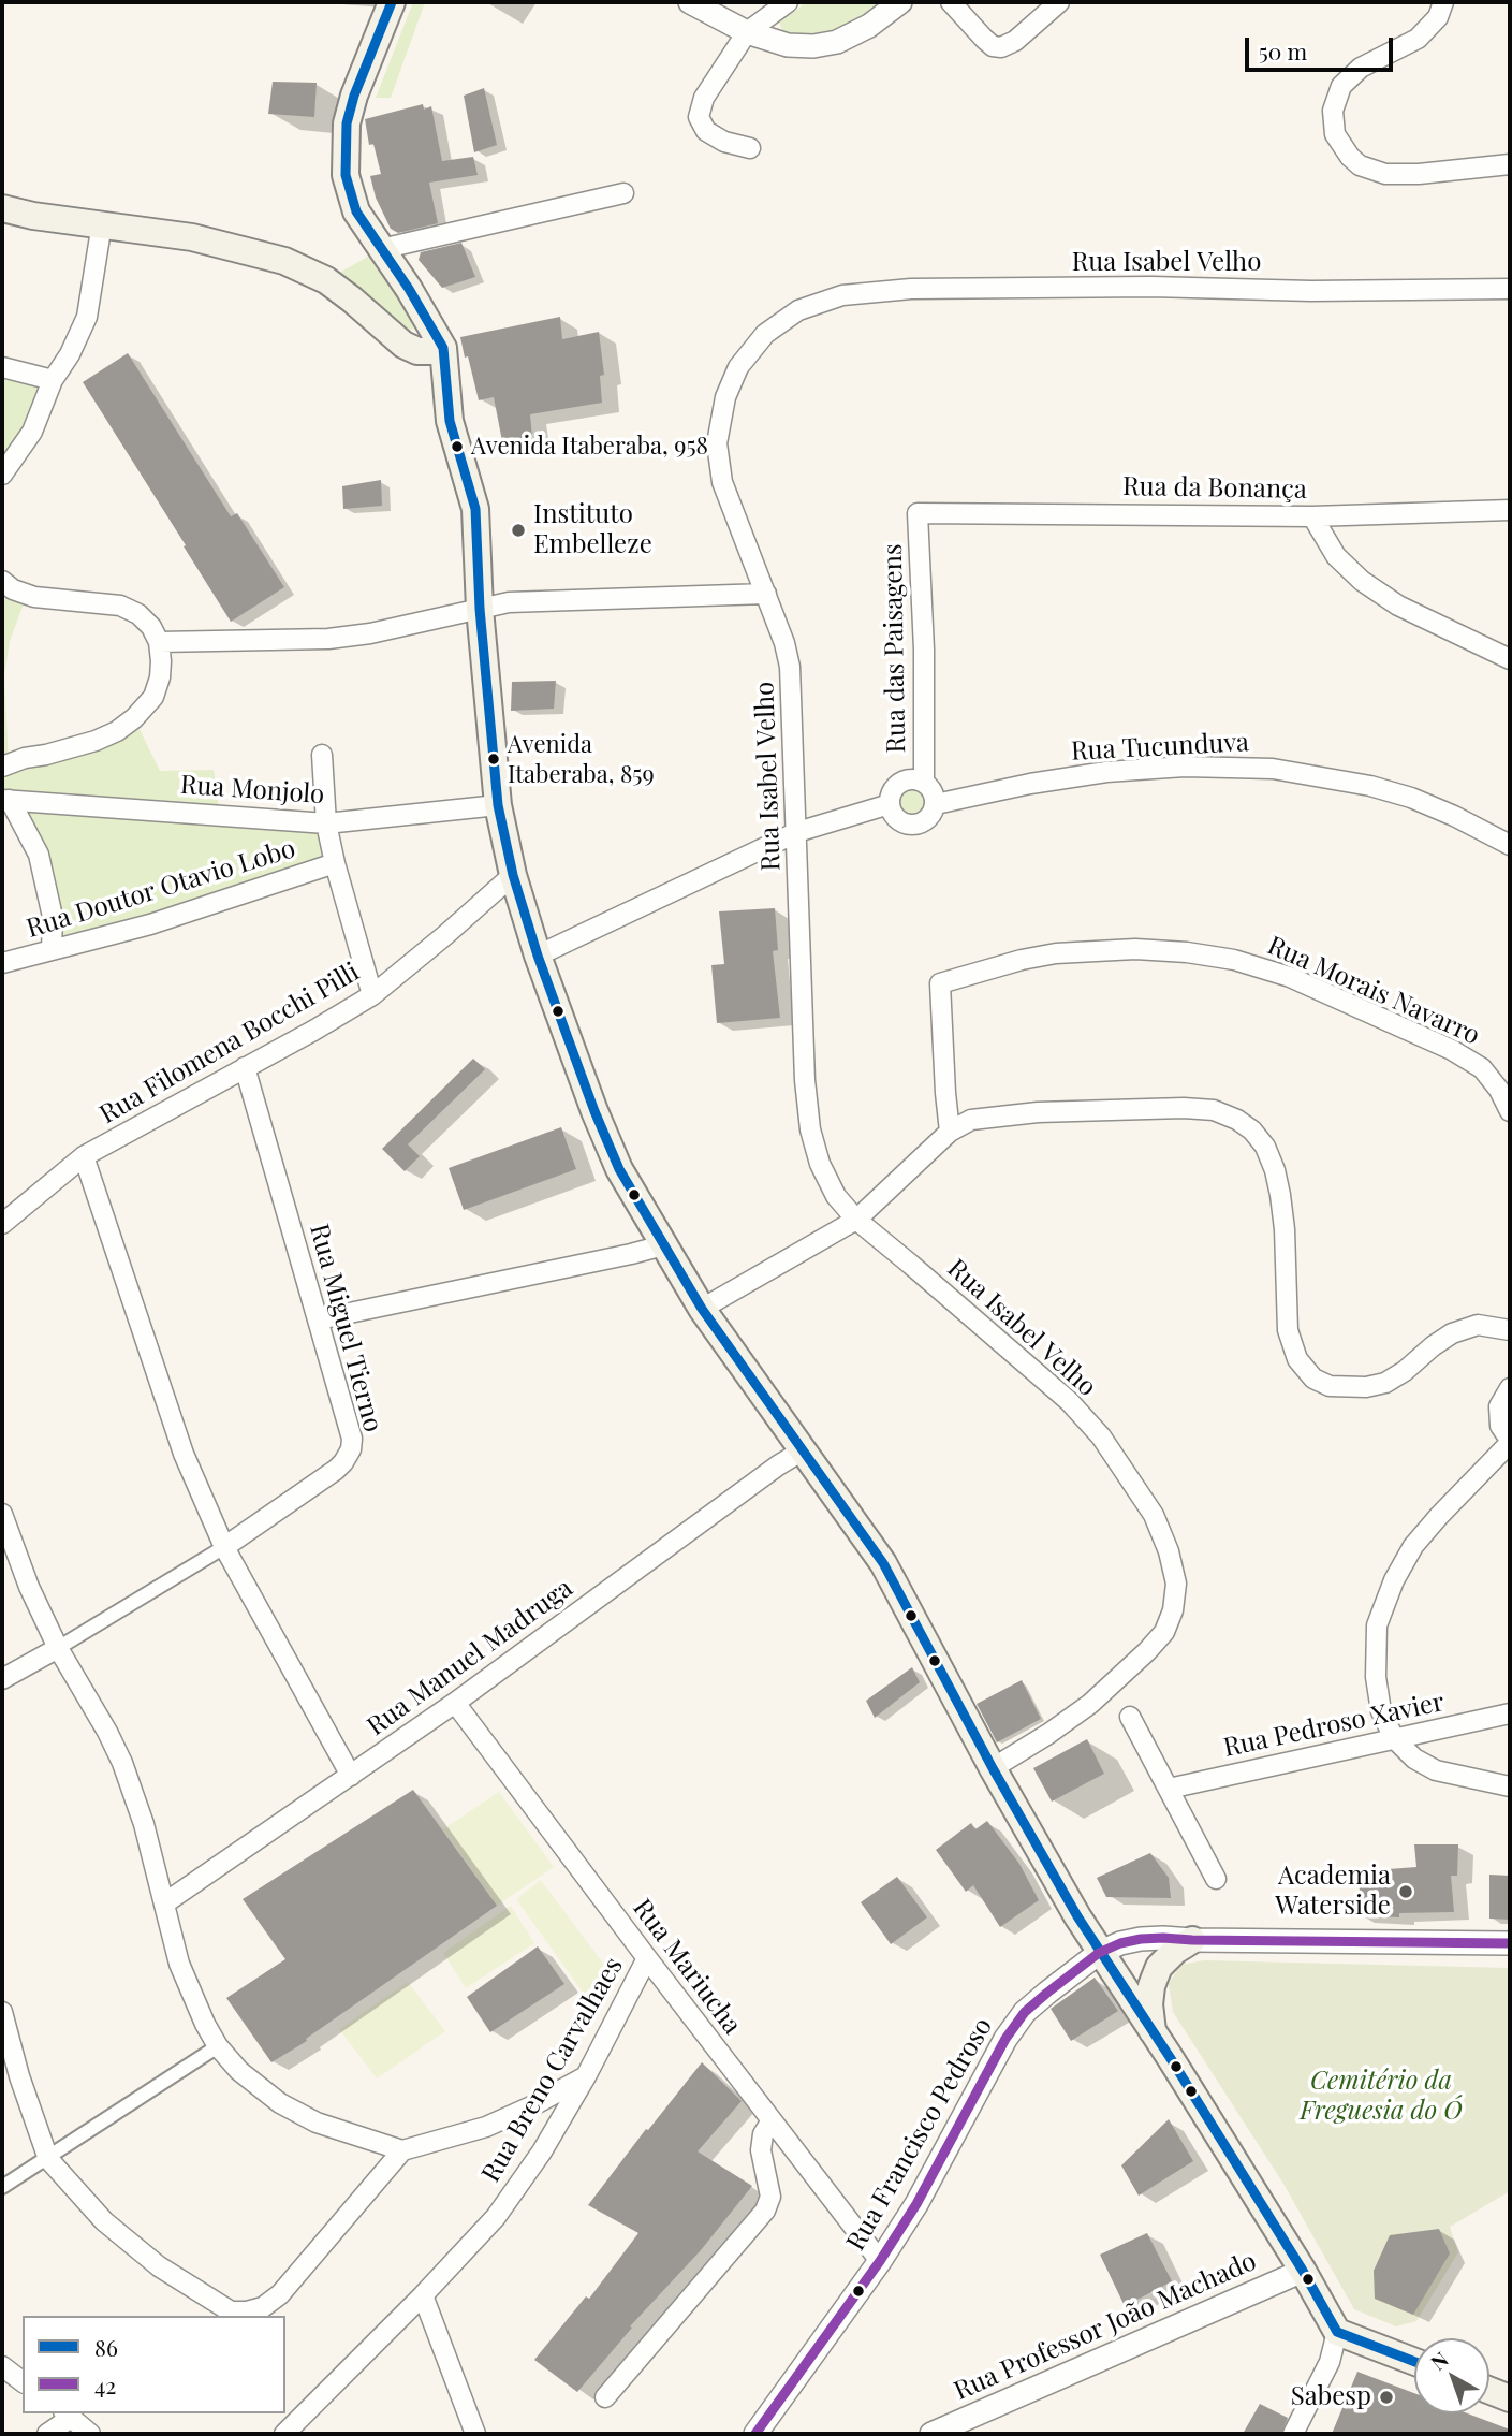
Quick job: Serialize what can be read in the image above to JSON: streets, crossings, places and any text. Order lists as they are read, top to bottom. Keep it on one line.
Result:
{"streets":{"street":["Rua Isabel Velho","Rua da Bonança","Rua das Paisagens","Rua Tucunduva","Rua Monjolo","Rua Doutor Otavio Lobo","Rua Morais Navarro","Rua Filomena Bocchi Pilli","Rua Miguel Tierno","Rua Manuel Madruga","Rua Pedroso Xavier","Rua Mariucha","Rua Breno Carvalhaes","Rua Francisco Pedroso","Rua Professor João Machado"]},"crossings":[["Rua da Bonança","Rua das Paisagens"],["Rua das Paisagens","Rua Tucunduva"],["Rua Filomena Bocchi Pilli","Rua Miguel Tierno"],["Rua Manuel Madruga","Rua Mariucha"],["Rua Mariucha","Rua Breno Carvalhaes"],["Rua Mariucha","Rua Francisco Pedroso"]],"parks":["Cemitério da Freguesia do Ó"],"places":["Avenida Itaberaba, 958","Instituto Embelleze","Avenida Itaberaba, 859","Academia Waterside","Sabesp"],"lines":["transit line 86","transit line 42"],"legend":["86","42"],"scale_bar":"50 m","north":"top left"}
